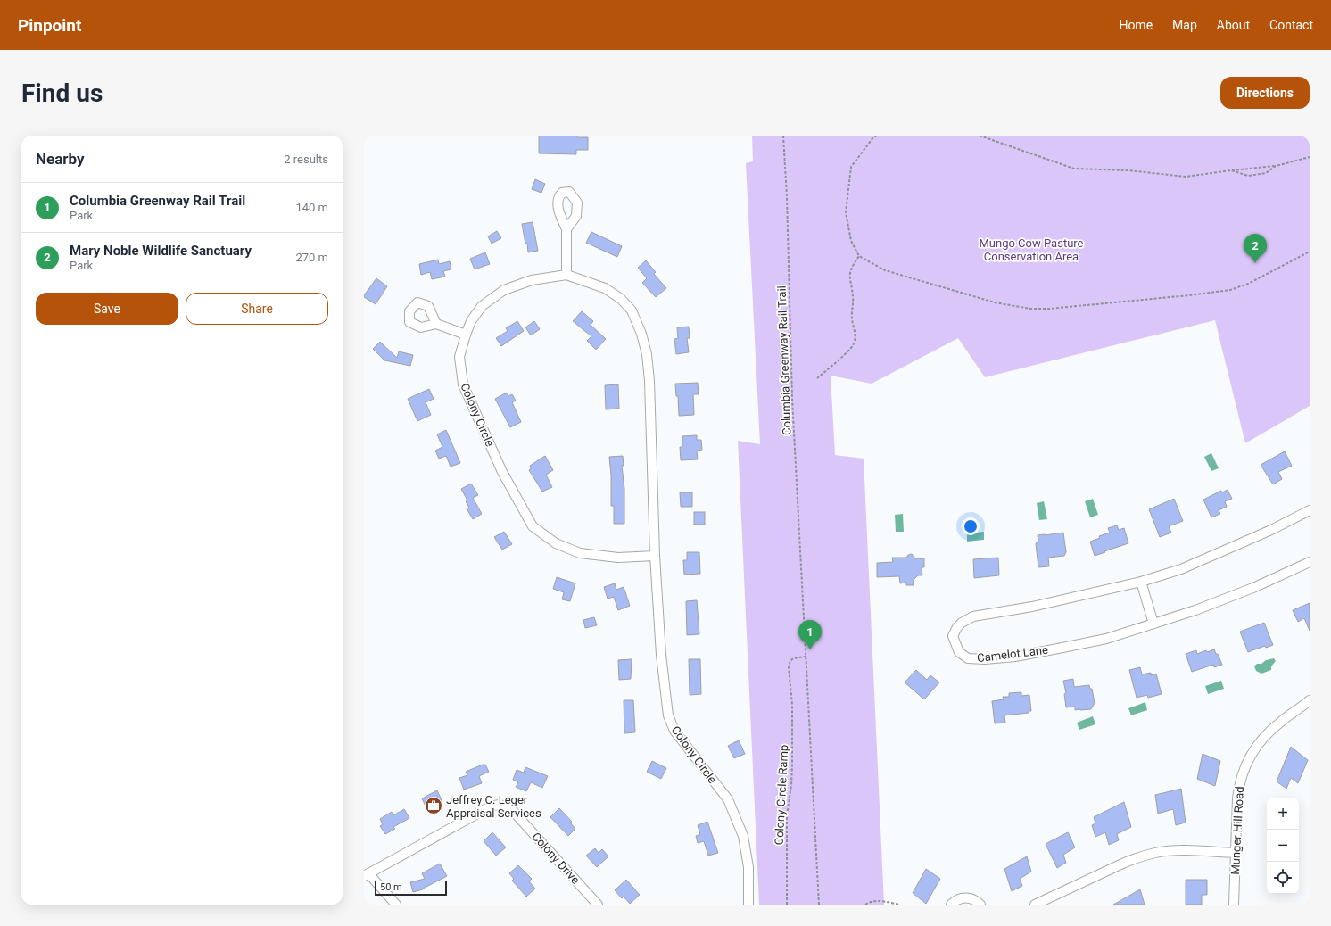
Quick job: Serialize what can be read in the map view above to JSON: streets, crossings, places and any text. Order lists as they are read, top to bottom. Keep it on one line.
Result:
{"streets":{"street":["Colony Circle","Camelot Lane","Munger Hill Road","Colony Drive"],"path":["Columbia Greenway Rail Trail","Colony Circle Ramp"]},"crossings":[["Columbia Greenway Rail Trail","Colony Circle Ramp"]],"parks":["Mungo Cow Pasture Conservation Area"],"places":{"office":["Jeffrey C. Leger Appraisal Services"]},"scale_bar":"50 m","page":{"header":"Pinpoint","nav":["Home","Map","About","Contact"],"buttons":["Directions",["Save","Share"]],"title":"Find us","heading":["Nearby","2 results"],"list":[{"mark":"1","name":"Columbia Greenway Rail Trail","note":"Park","value":"140 m"},{"mark":"2","name":"Mary Noble Wildlife Sanctuary","note":"Park","value":"270 m"}],"pins":["2","1"],"map_buttons":["+","−"],"scale":"50 m"}}
